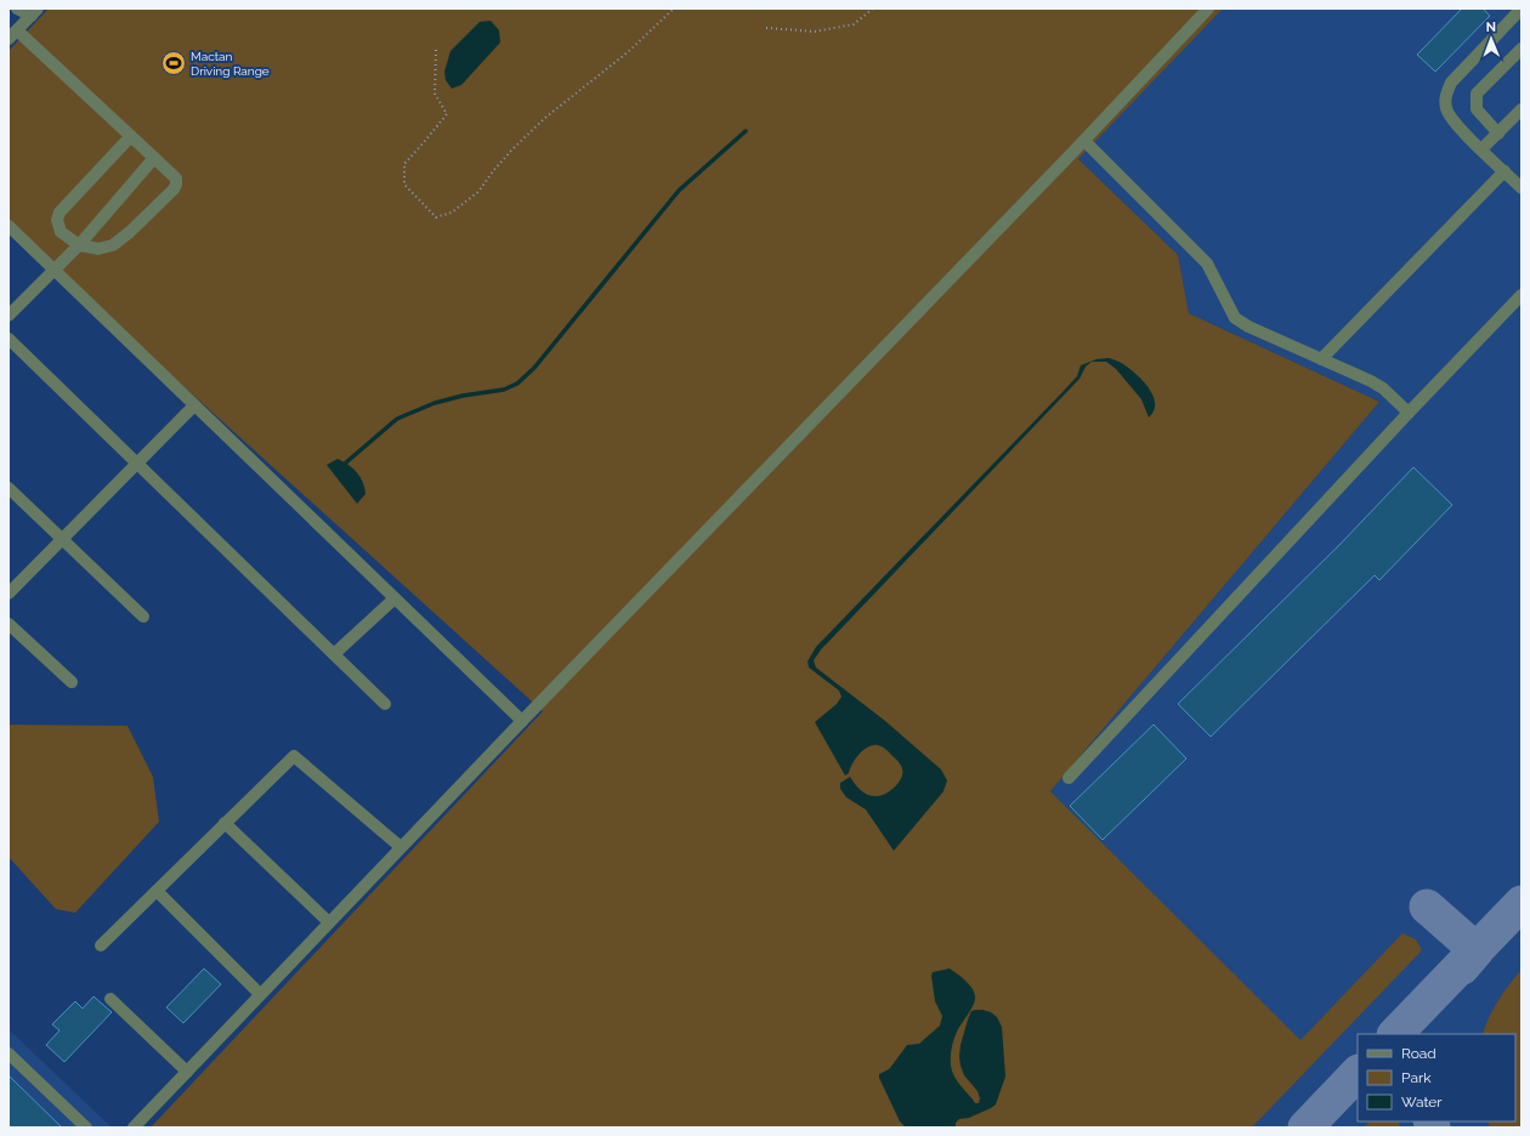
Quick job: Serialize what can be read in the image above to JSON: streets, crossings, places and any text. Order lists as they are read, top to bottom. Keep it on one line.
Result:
{"places":{"sports":["Mactan Driving Range"]},"legend":["Road","Park","Water"],"north":"top"}
